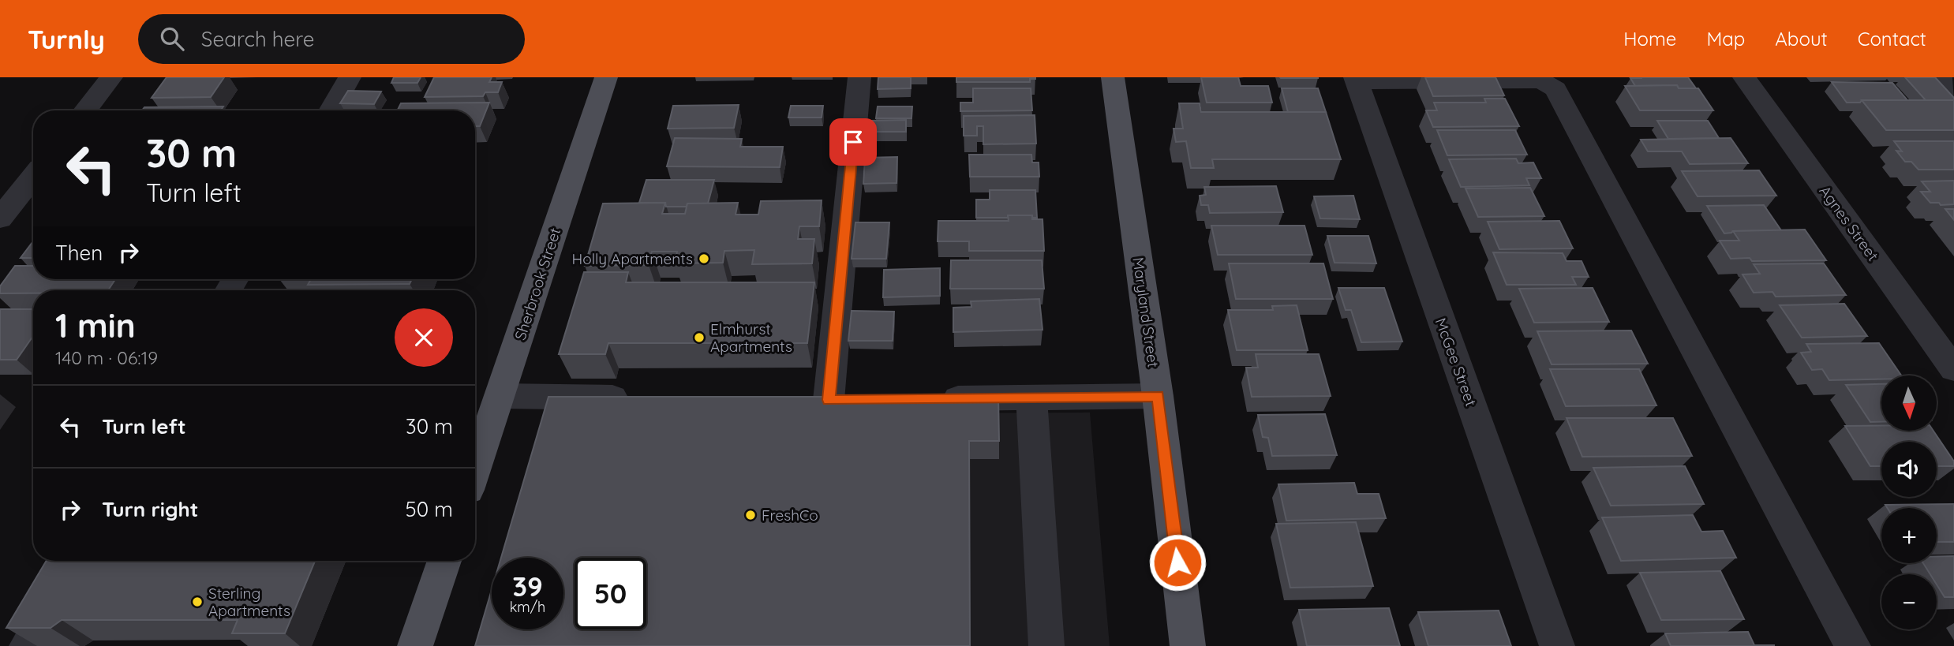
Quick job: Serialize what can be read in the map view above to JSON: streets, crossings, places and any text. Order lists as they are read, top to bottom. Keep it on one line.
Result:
{"streets":{"main road":["Sherbrook Street","Maryland Street"],"street":["Agnes Street","McGee Street"]},"places":["Holly Apartments","Elmhurst Apartments","FreshCo","Sterling Apartments"],"north":"bottom","page":{"header":"Turnly","search":"Search here","nav":["Home","Map","About","Contact"],"turn":["30 m","Turn left"],"then":"Then","heading":["1 min","140 m · 06:19"],"map_buttons":["+","−"],"list":[{"name":"Turn left","value":"30 m"},{"name":"Turn right","value":"50 m"}],"speed":"39 km/h","limit":"50"}}
